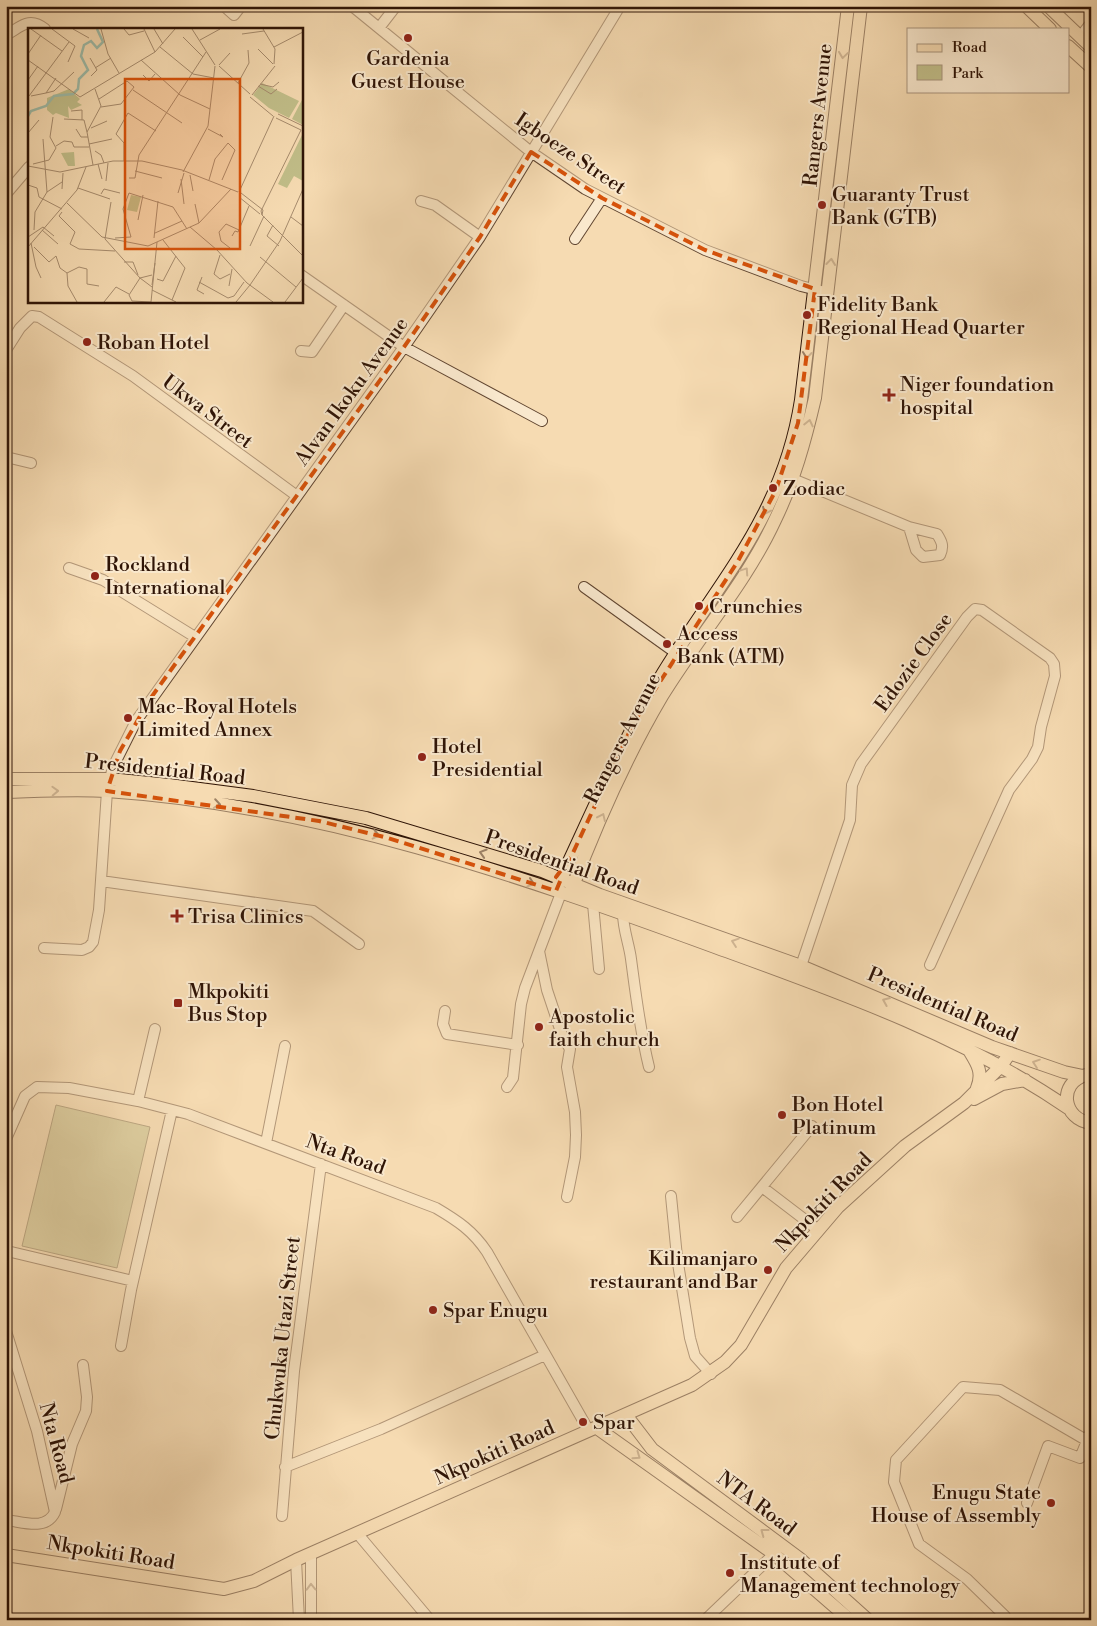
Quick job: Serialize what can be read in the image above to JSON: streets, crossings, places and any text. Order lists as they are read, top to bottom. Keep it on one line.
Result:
{"streets":{"main road":["Rangers Avenue","Presidential Road","Nkpokiti Road","NTA Road"],"street":["Igboeze Street","Alvan Ikoku Avenue","Ukwa Street","Edozie Close","Nta Road","Chukwuka Utazi Street"]},"crossings":[["Rangers Avenue","Igboeze Street"],["Igboeze Street","Alvan Ikoku Avenue"],["Alvan Ikoku Avenue","Ukwa Street"],["Alvan Ikoku Avenue","Presidential Road"],["Edozie Close","Presidential Road"],["Presidential Road","Nkpokiti Road"],["Nta Road","Nkpokiti Road"],["Nta Road","Chukwuka Utazi Street"],["Nta Road","NTA Road"],["Nkpokiti Road","NTA Road"]],"places":{"other":["Gardenia Guest House","Guaranty Trust Bank (GTB)","Fidelity Bank Regional Head Quarter","Roban Hotel","Zodiac","Rockland International","Crunchies","Access Bank (ATM)","Mac-Royal Hotels Limited Annex","Hotel Presidential","Apostolic faith church","Bon Hotel Platinum","Kilimanjaro restaurant and Bar","Spar Enugu","Spar","Enugu State House of Assembly","Institute of Management technology"],"health":["Niger foundation hospital","Trisa Clinics"],"transit":["Mkpokiti Bus Stop"]},"legend":["Road","Park"]}
